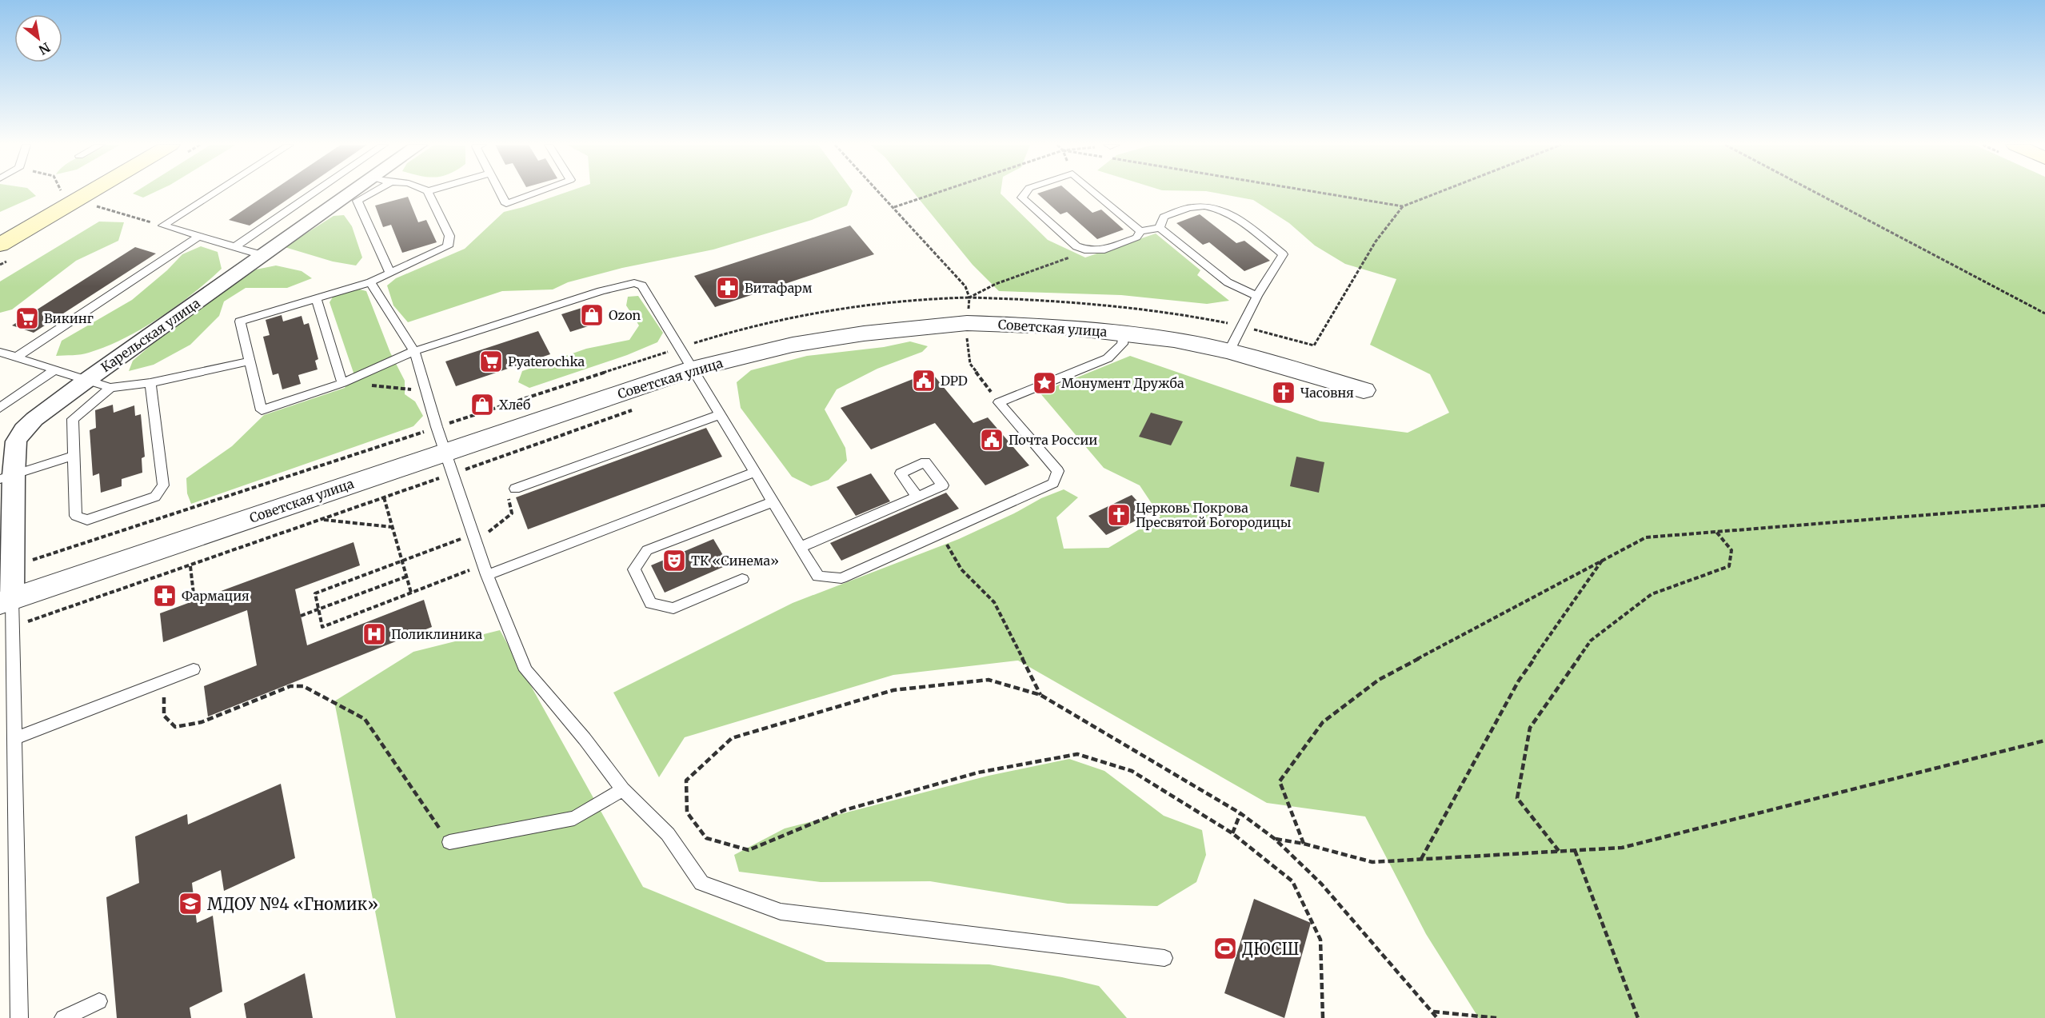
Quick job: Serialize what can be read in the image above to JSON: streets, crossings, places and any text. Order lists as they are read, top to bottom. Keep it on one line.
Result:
{"streets":{"street":["Советская улица","Карельская улица"]},"crossings":[["Советская улица","Карельская улица"]],"places":{"pharmacy":["Витафарм","Фармация"],"shop":["Ozon","Хлеб"],"supermarket":["Викинг","Pyaterochka"],"public building":["DPD","Почта России"],"place":["Монумент Дружба"],"church":["Часовня","Церковь Покрова Пресвятой Богородицы"],"theatre":["ТК «Синема»"],"hospital":["Поликлиника"],"school or university":["МДОУ №4 «Гномик»"],"sports":["ДЮСШ"]},"north":"bottom right"}
